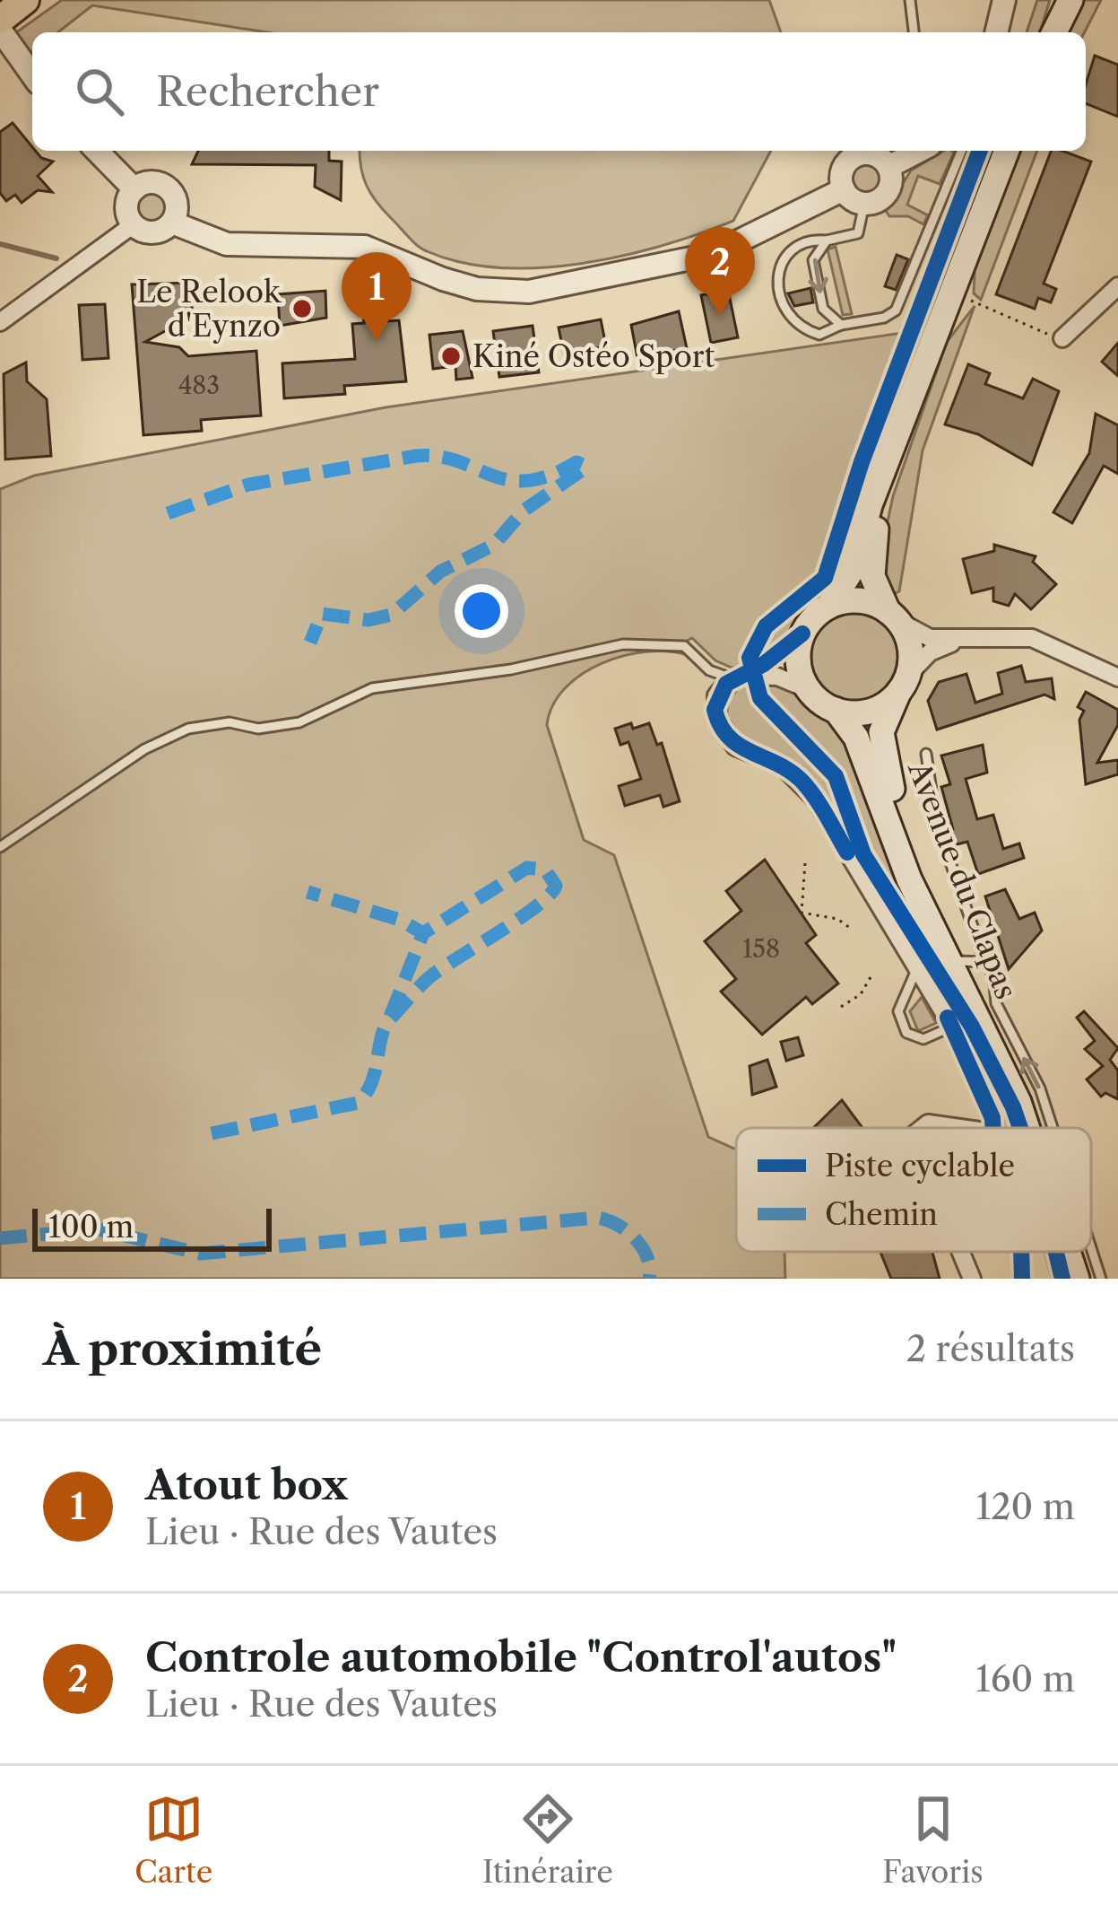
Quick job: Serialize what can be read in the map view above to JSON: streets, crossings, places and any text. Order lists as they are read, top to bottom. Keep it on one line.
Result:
{"streets":{"main road":["Avenue du Clapas"]},"places":["Le Relook d'Eynzo","Kiné Ostéo Sport"],"house_numbers":["483","158"],"legend":["Piste cyclable","Chemin"],"scale_bar":"100 m","page":{"search":"Rechercher","pins":["2","1"],"scale":"100 m","heading":["À proximité","2 résultats"],"list":[{"mark":"1","name":"Atout box","note":"Lieu · Rue des Vautes","value":"120 m"},{"mark":"2","name":"Controle automobile \"Control'autos\"","note":"Lieu · Rue des Vautes","value":"160 m"}],"nav":["Carte","Itinéraire","Favoris"]}}
